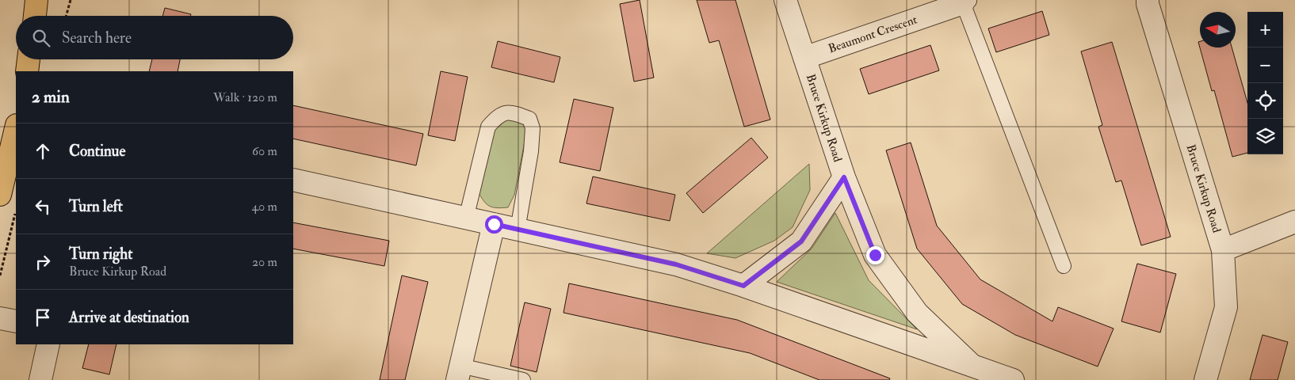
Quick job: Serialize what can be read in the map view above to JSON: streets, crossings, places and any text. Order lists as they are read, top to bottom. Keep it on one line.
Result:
{"streets":{"street":["Beaumont Crescent","Bruce Kirkup Road"]},"crossings":[["Beaumont Crescent","Bruce Kirkup Road"]],"north":"left","page":{"map_buttons":["+","−"],"search":"Search here","heading":["2 min","Walk · 120 m"],"list":[["Continue","60 m"],["Turn left","40 m"],["Turn right","Bruce Kirkup Road","20 m"],"Arrive at destination"]}}
